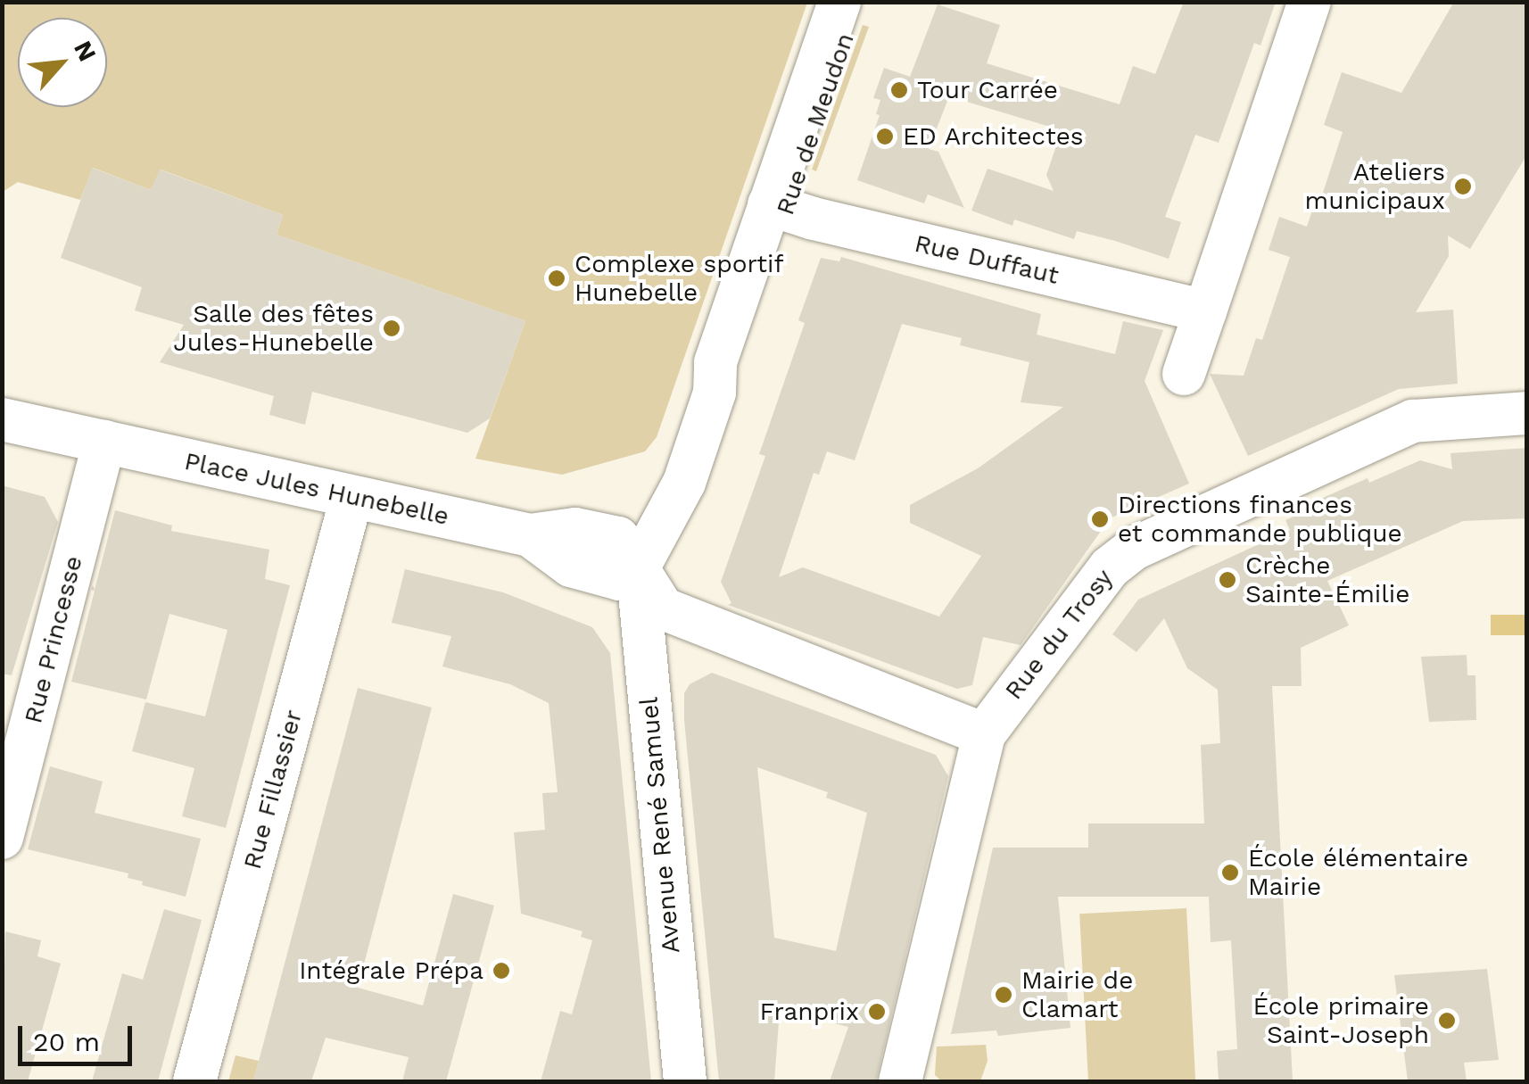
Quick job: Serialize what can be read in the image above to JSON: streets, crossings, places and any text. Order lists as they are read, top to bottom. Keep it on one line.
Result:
{"streets":{"street":["Rue de Meudon","Rue Duffaut","Place Jules Hunebelle","Rue du Trosy","Rue Princesse","Rue Fillassier","Avenue René Samuel"]},"crossings":[["Rue de Meudon","Rue Duffaut"],["Rue de Meudon","Place Jules Hunebelle"],["Rue de Meudon","Avenue René Samuel"],["Place Jules Hunebelle","Rue Princesse"],["Place Jules Hunebelle","Rue Fillassier"],["Place Jules Hunebelle","Avenue René Samuel"]],"places":["Tour Carrée","ED Architectes","Ateliers municipaux","Complexe sportif Hunebelle","Salle des fêtes Jules-Hunebelle","Directions finances et commande publique","Crèche Sainte-Émilie","École élémentaire Mairie","Intégrale Prépa","Mairie de Clamart","Franprix","École primaire Saint-Joseph"],"scale_bar":"20 m","north":"top right"}
